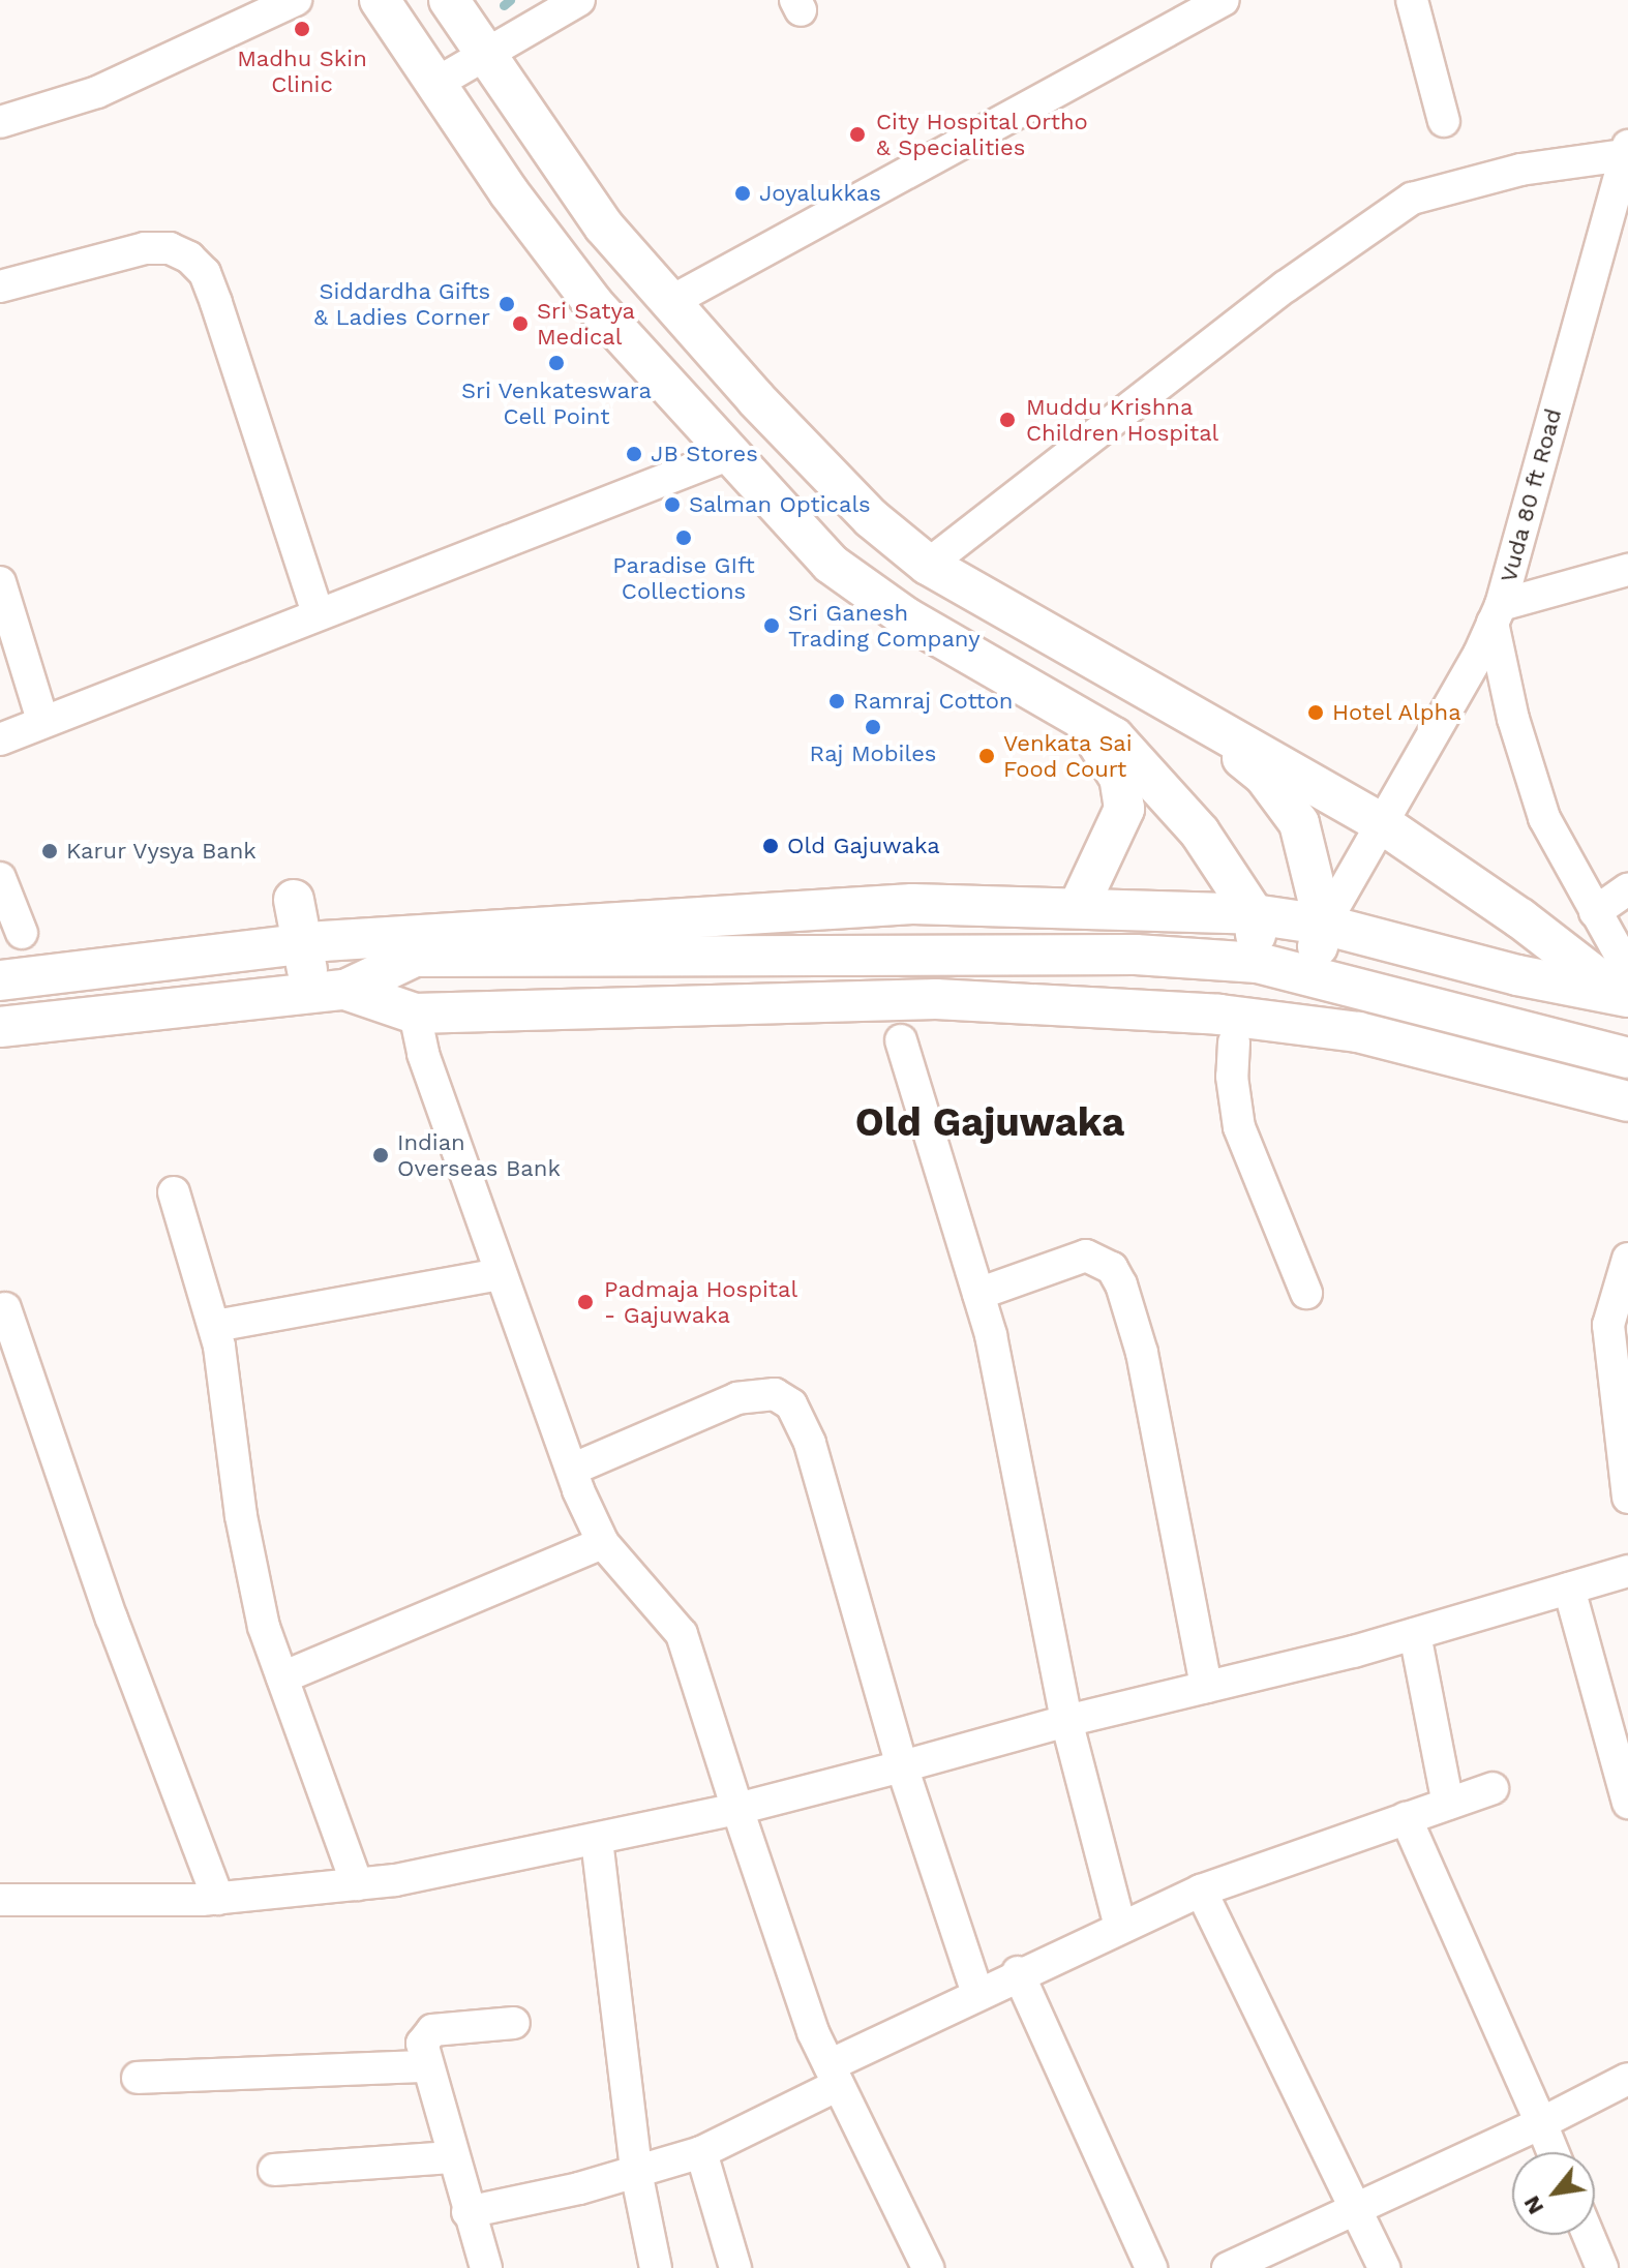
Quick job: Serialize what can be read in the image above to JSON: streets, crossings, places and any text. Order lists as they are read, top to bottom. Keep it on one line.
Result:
{"streets":{"street":["Vuda 80 ft Road"]},"districts":["Old Gajuwaka"],"places":["Madhu Skin Clinic","City Hospital Ortho & Specialities","Joyalukkas","Siddardha Gifts & Ladies Corner","Sri Satya Medical","Sri Venkateswara Cell Point","Muddu Krishna Children Hospital","JB Stores","Salman Opticals","Paradise GIft Collections","Sri Ganesh Trading Company","Ramraj Cotton","Hotel Alpha","Raj Mobiles","Venkata Sai Food Court","Old Gajuwaka","Karur Vysya Bank","Indian Overseas Bank","Padmaja Hospital - Gajuwaka"],"north":"bottom left"}
